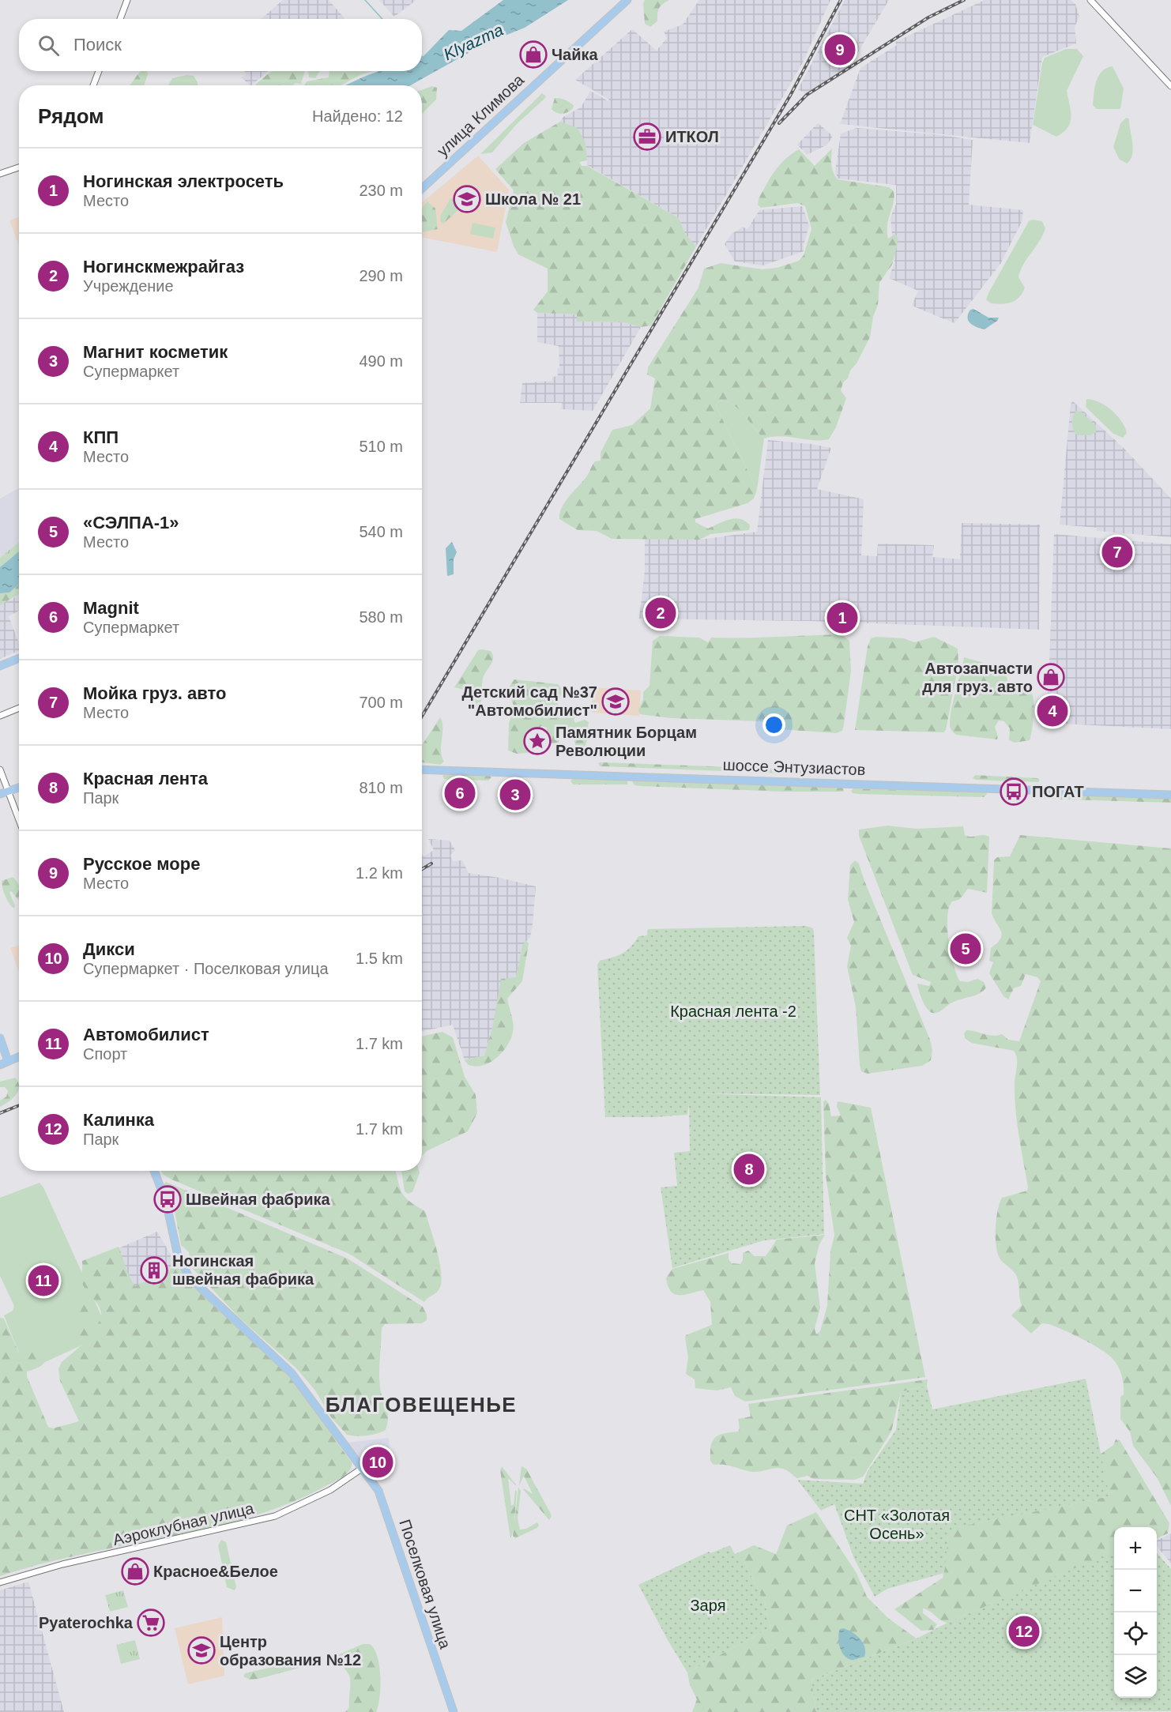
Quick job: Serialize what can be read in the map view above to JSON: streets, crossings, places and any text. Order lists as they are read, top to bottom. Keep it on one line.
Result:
{"streets":{"main road":["улица Климова","шоссе Энтузиастов","Поселковая улица"],"street":["Аэроклубная улица"]},"crossings":[["Аэроклубная улица","Поселковая улица"]],"districts":["БЛАГОВЕЩЕНЬЕ"],"water":["Klyazma"],"parks":["Красная лента -2","СНТ «Золотая Осень»","Заря"],"places":{"shop":["Чайка","Автозапчасти для груз. авто","Красное&Белое"],"office":["ИТКОЛ"],"school or university":["Школа № 21","Детский сад №37 \"Автомобилист\"","Центр образования №12"],"place":["Памятник Борцам Революции"],"bus stop":["ПОГАТ","Швейная фабрика"],"building":["Ногинская швейная фабрика"],"supermarket":["Pyaterochka"]},"page":{"search":"Поиск","pins":["9","7","2","1","4","6","3","5","8","11","10","12"],"heading":["Рядом","Найдено: 12"],"list":[{"mark":"1","name":"Ногинская электросеть","note":"Место","value":"230 m"},{"mark":"2","name":"Ногинскмежрайгаз","note":"Учреждение","value":"290 m"},{"mark":"3","name":"Магнит косметик","note":"Супермаркет","value":"490 m"},{"mark":"4","name":"КПП","note":"Место","value":"510 m"},{"mark":"5","name":"«СЭЛПА-1»","note":"Место","value":"540 m"},{"mark":"6","name":"Magnit","note":"Супермаркет","value":"580 m"},{"mark":"7","name":"Мойка груз. авто","note":"Место","value":"700 m"},{"mark":"8","name":"Красная лента","note":"Парк","value":"810 m"},{"mark":"9","name":"Русское море","note":"Место","value":"1.2 km"},{"mark":"10","name":"Дикси","note":"Супермаркет · Поселковая улица","value":"1.5 km"},{"mark":"11","name":"Автомобилист","note":"Спорт","value":"1.7 km"},{"mark":"12","name":"Калинка","note":"Парк","value":"1.7 km"}],"map_buttons":["+","−"]}}
